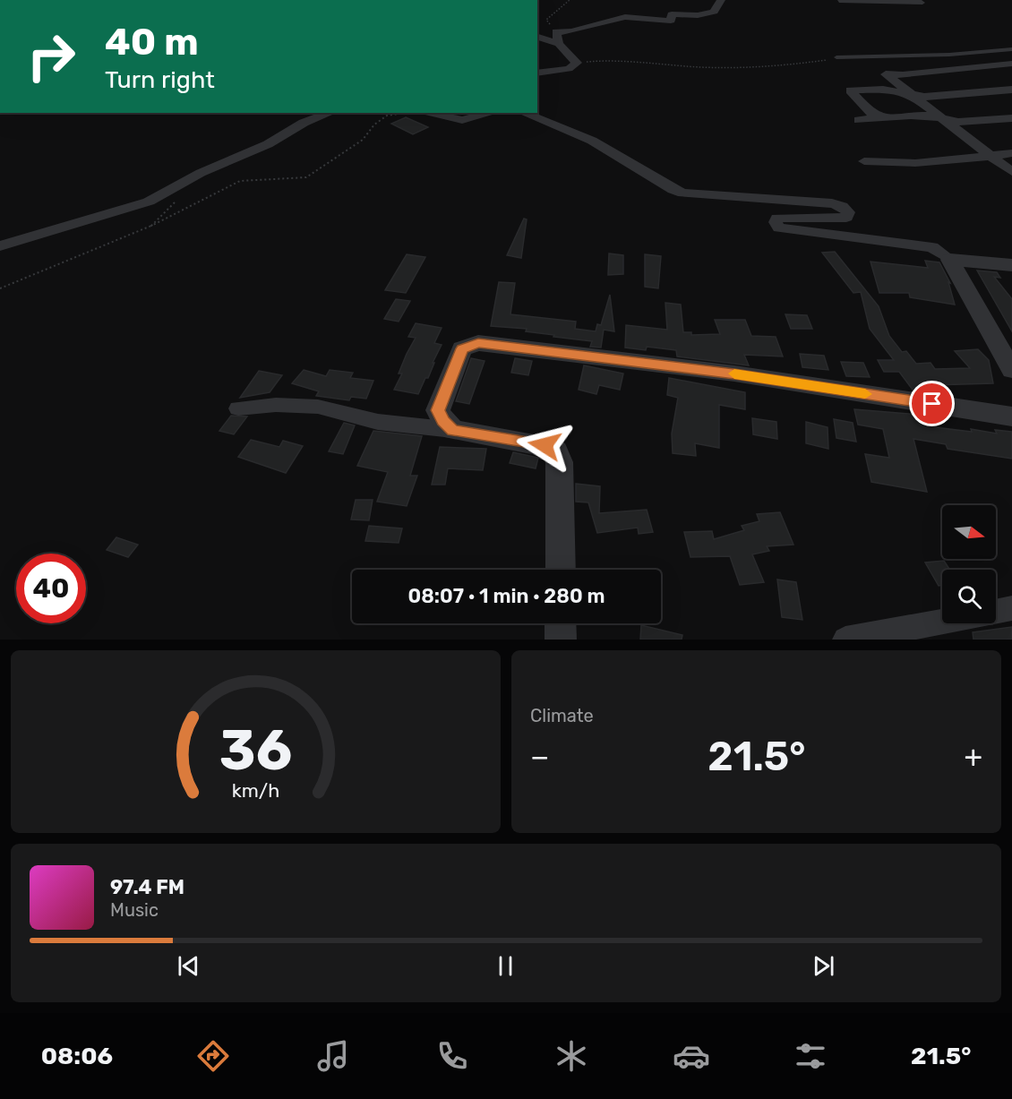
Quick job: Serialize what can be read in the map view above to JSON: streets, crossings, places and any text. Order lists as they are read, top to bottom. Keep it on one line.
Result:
{"north":"right","page":{"turn":["40 m","Turn right"],"limit":"40","trip":"08:07 · 1 min · 280 m","tile":"Climate","heat":["−","21.5°","+"],"song":["97.4 FM","Music"],"tabs":["08:06","21.5°"],"gauge":["36","km/h"]}}
